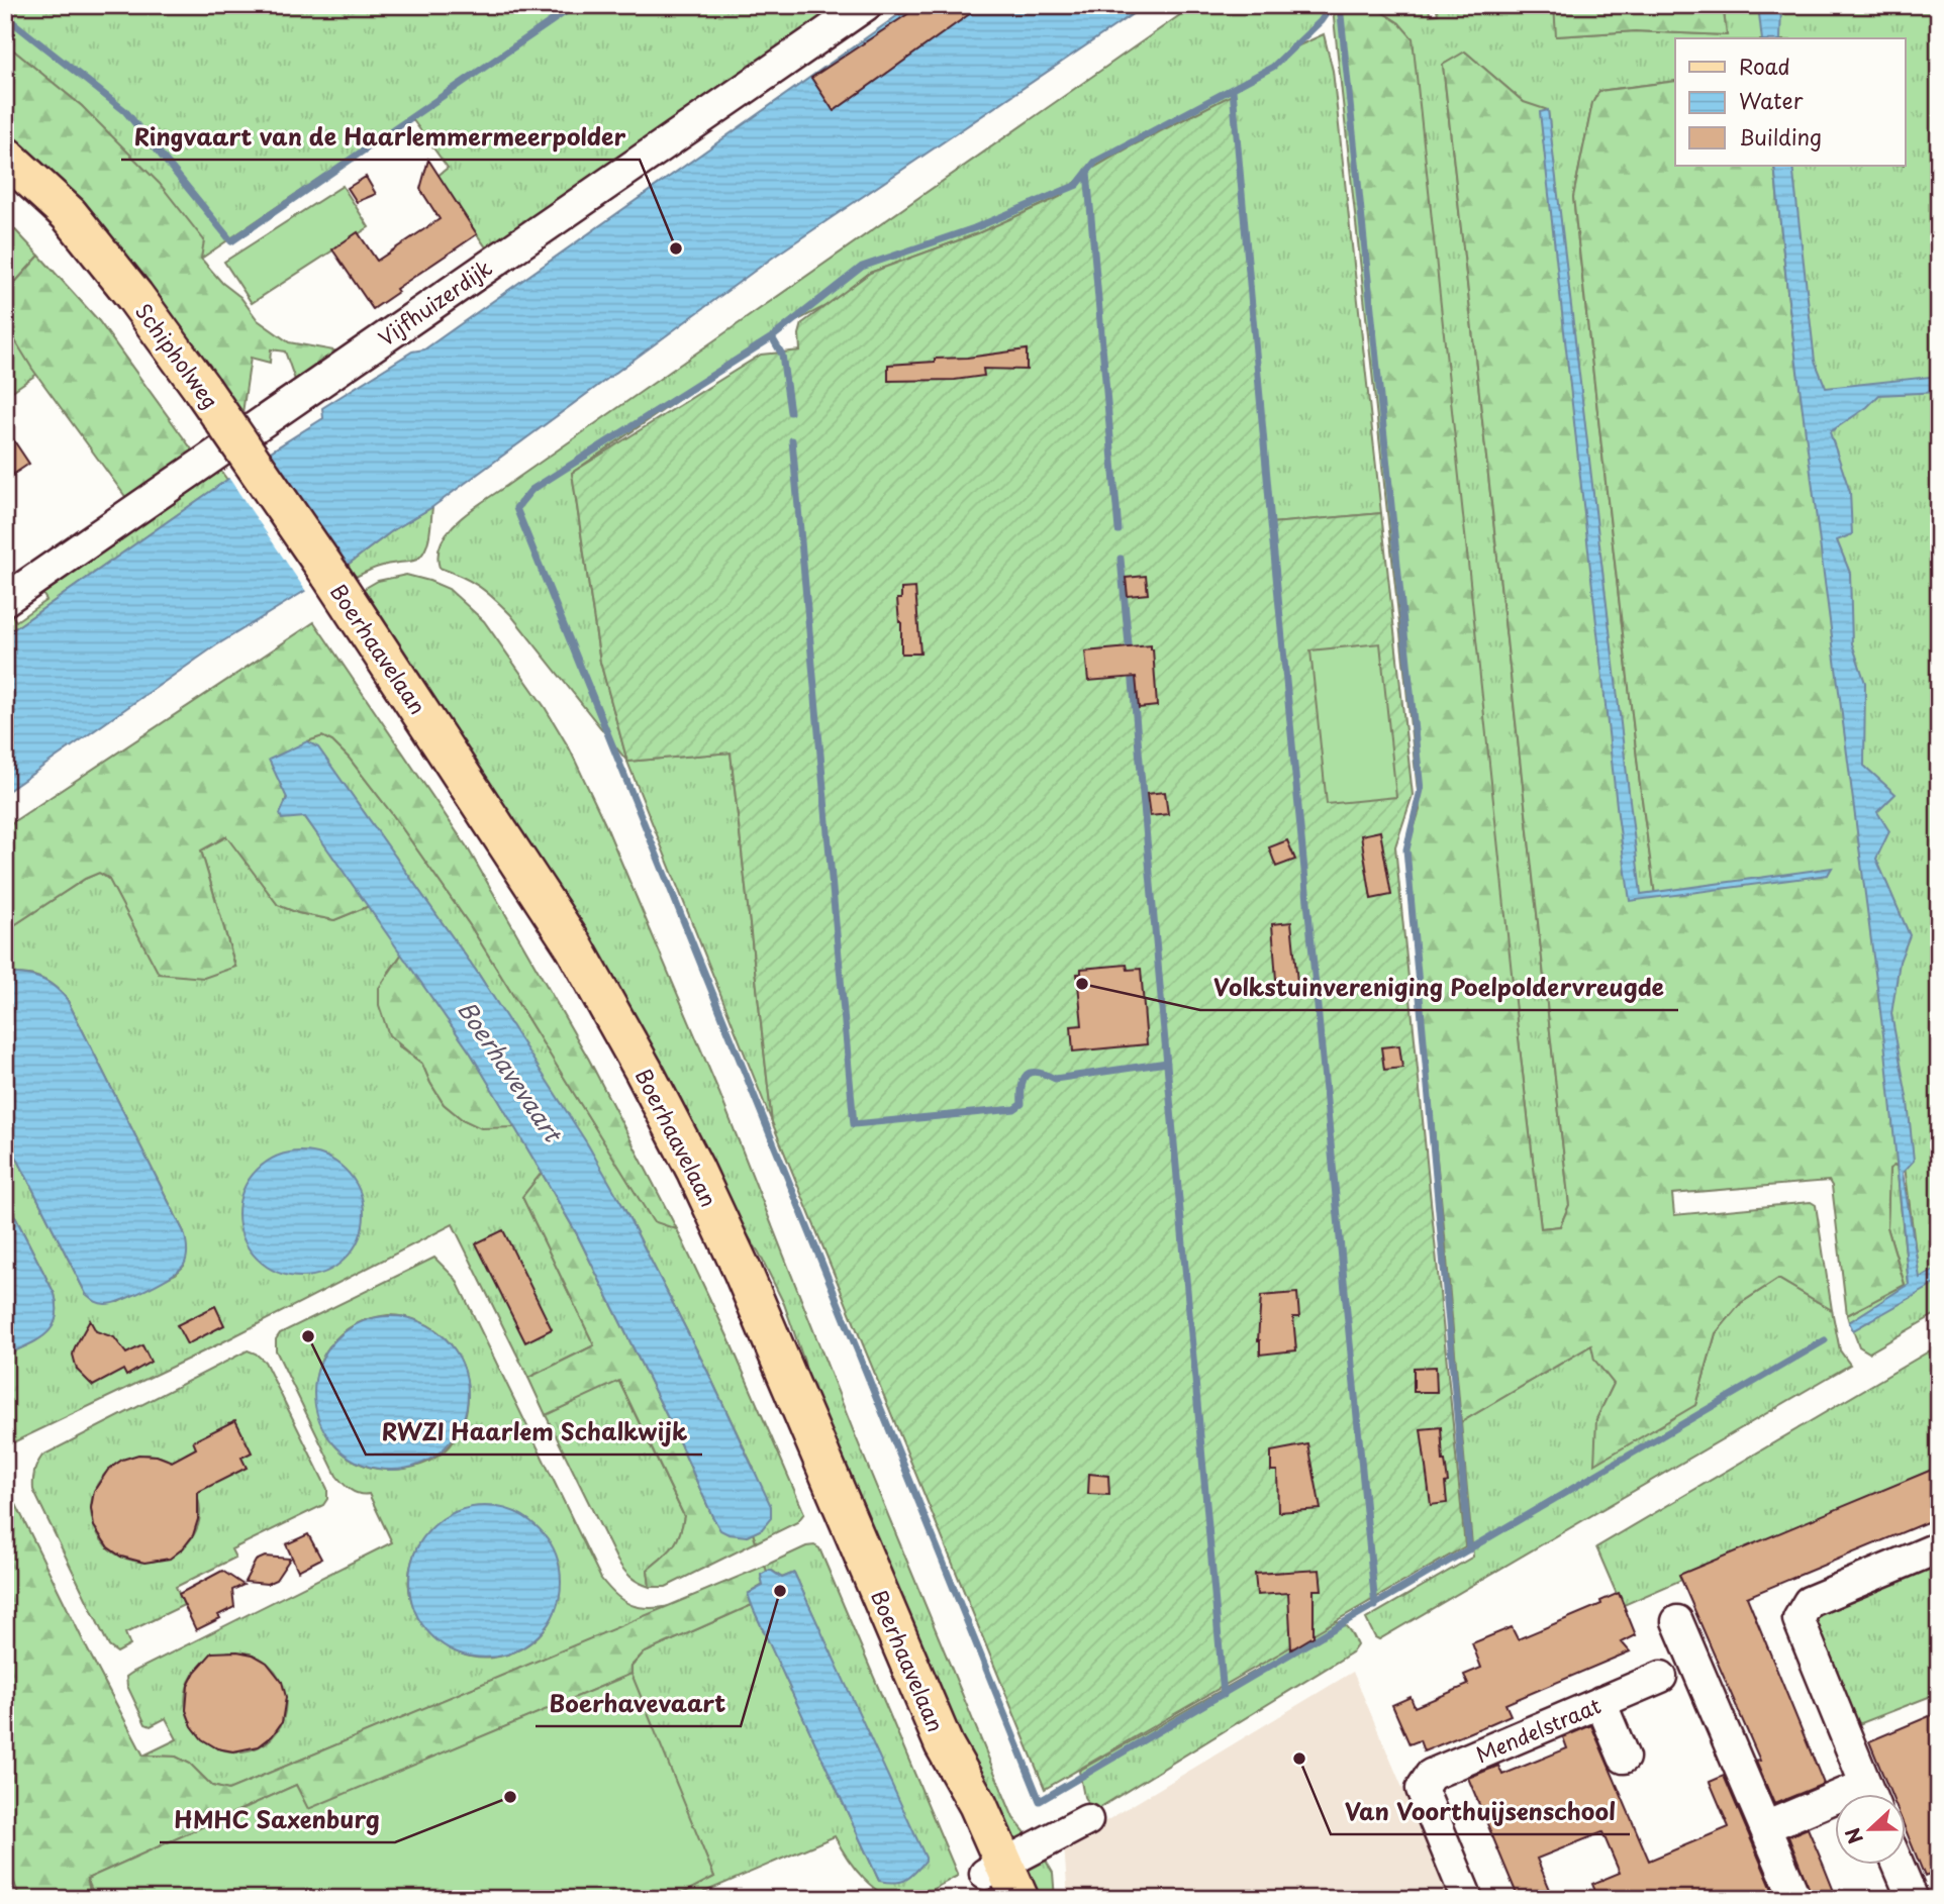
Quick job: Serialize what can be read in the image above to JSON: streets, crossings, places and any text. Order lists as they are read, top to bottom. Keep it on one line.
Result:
{"streets":{"main road":["Schipholweg","Boerhaavelaan"],"street":["Vijfhuizerdijk","Mendelstraat"]},"crossings":[["Schipholweg","Boerhaavelaan"]],"water":["Boerhavevaart"],"places":["Ringvaart van de Haarlemmermeerpolder","Volkstuinvereniging Poelpoldervreugde","RWZI Haarlem Schalkwijk","Boerhavevaart","Van Voorthuijsenschool","HMHC Saxenburg"],"legend":["Road","Water","Building"],"north":"left"}
